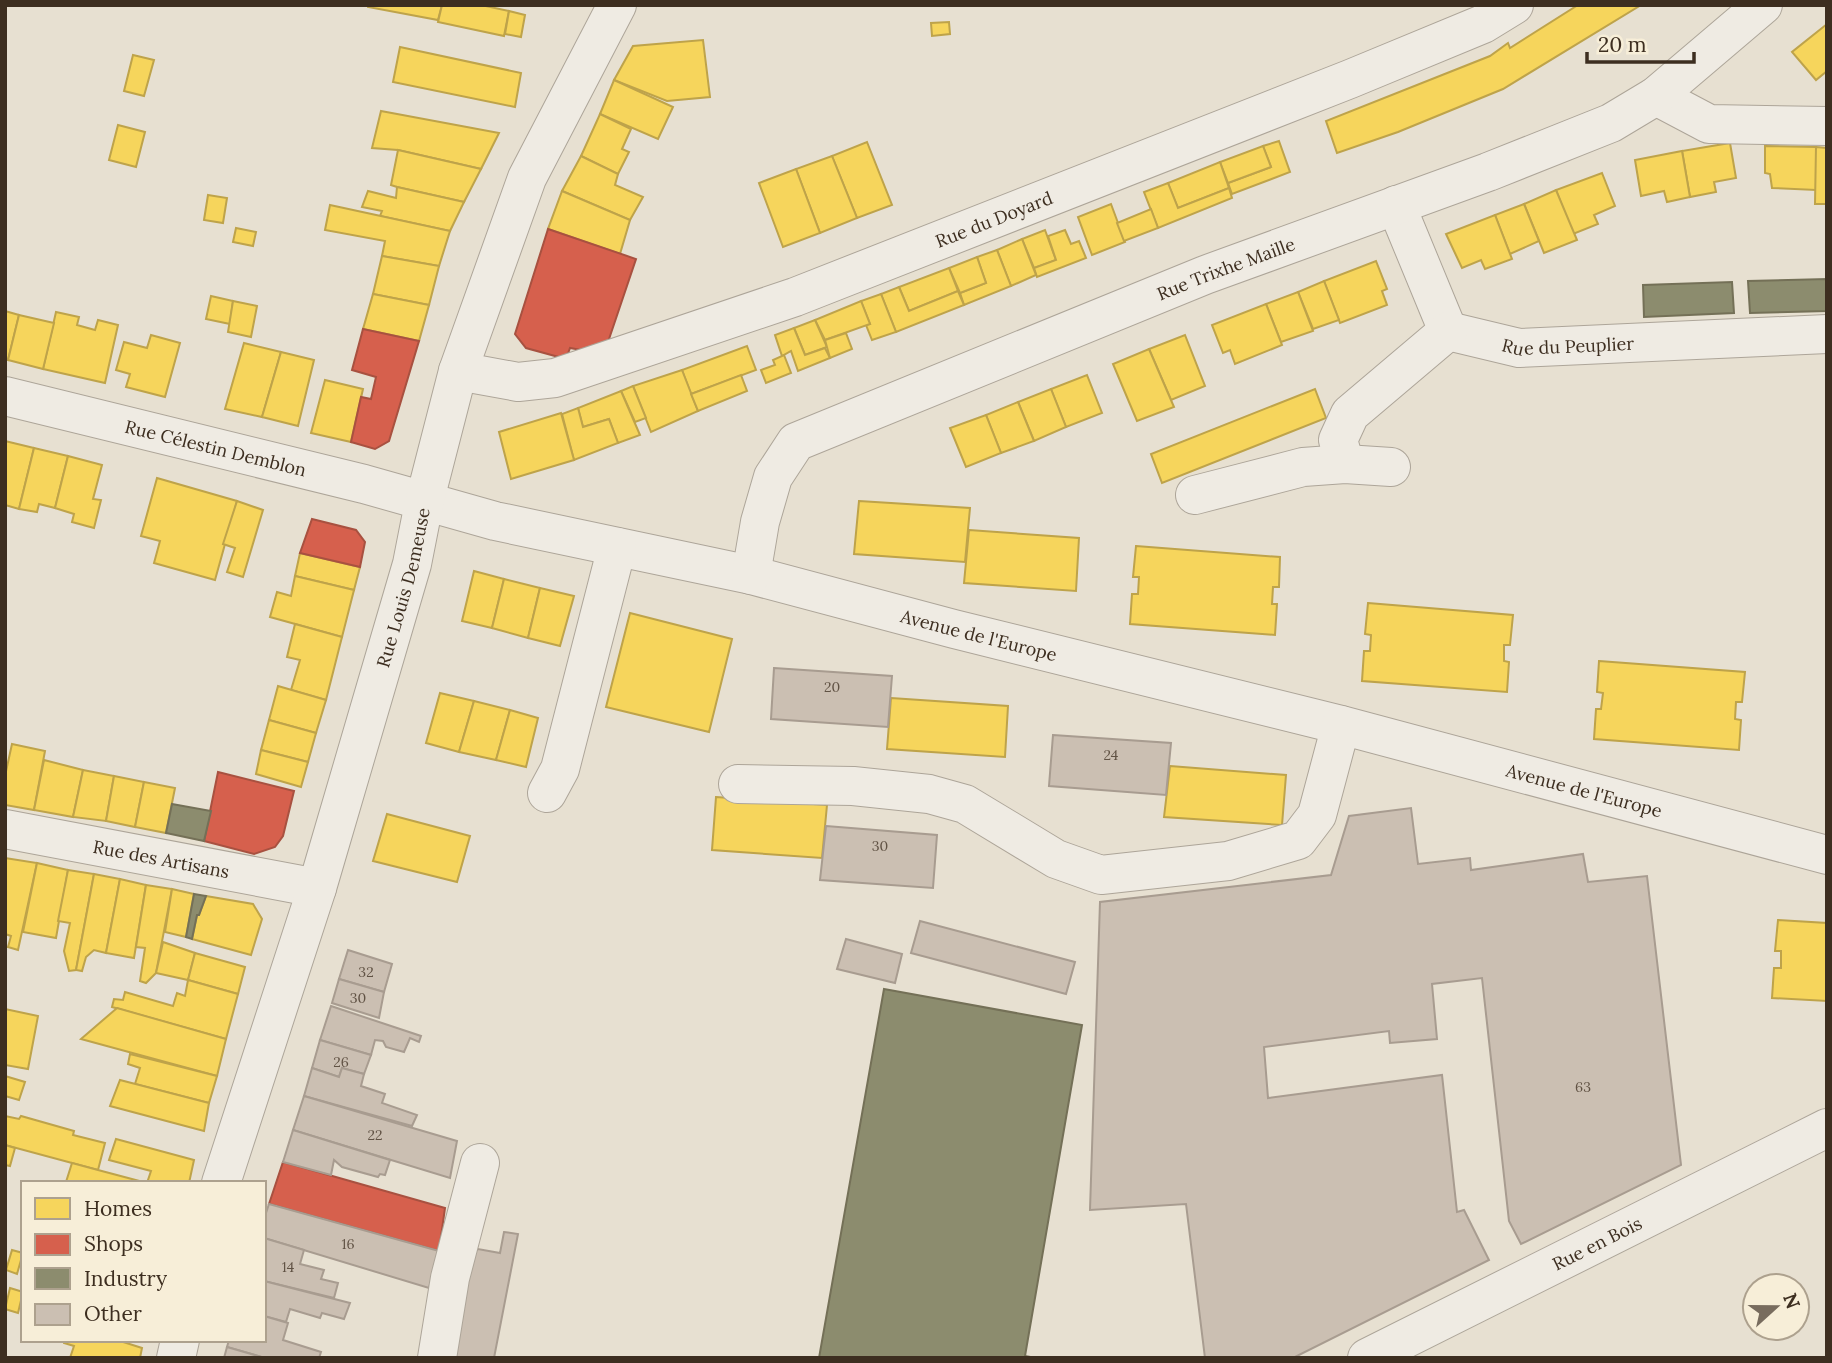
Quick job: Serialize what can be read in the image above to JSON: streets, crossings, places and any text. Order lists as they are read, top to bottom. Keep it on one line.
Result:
{"streets":{"street":["Rue du Doyard","Rue Trixhe Maille","Rue du Peuplier","Rue Célestin Demblon","Rue Louis Demeuse","Avenue de l'Europe","Rue des Artisans","Rue en Bois"]},"crossings":[["Rue du Doyard","Rue Louis Demeuse"],["Rue Trixhe Maille","Avenue de l'Europe"],["Rue Célestin Demblon","Rue Louis Demeuse"],["Rue Célestin Demblon","Avenue de l'Europe"],["Rue Louis Demeuse","Avenue de l'Europe"],["Rue Louis Demeuse","Rue des Artisans"]],"house_numbers":["20","24","30","32","30","26","63","22","16","14"],"legend":["Homes","Shops","Industry","Other"],"scale_bar":"20 m","north":"right"}
